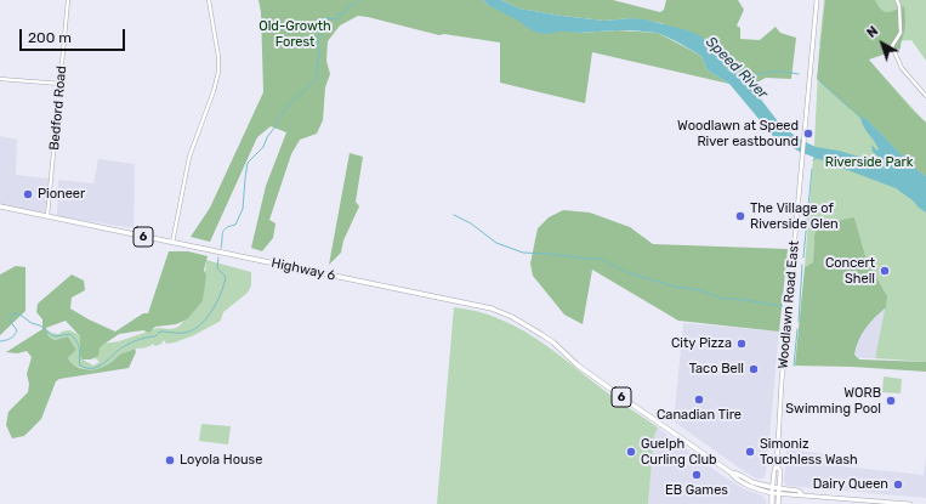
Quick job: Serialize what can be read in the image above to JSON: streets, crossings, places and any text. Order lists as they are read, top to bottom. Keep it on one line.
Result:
{"streets":{"main road":["6","Highway 6","Woodlawn Road East"],"street":["Bedford Road"]},"crossings":[["Bedford Road","Highway 6"]],"water":["Speed River"],"parks":["Old-Growth Forest","Riverside Park"],"places":["Woodlawn at Speed River eastbound","Pioneer","The Village of Riverside Glen","Concert Shell","City Pizza","Taco Bell","Canadian Tire","WORB Swimming Pool","Guelph Curling Club","Simoniz Touchless Wash","Loyola House","EB Games","Dairy Queen"],"scale_bar":"200 m","north":"top left"}
